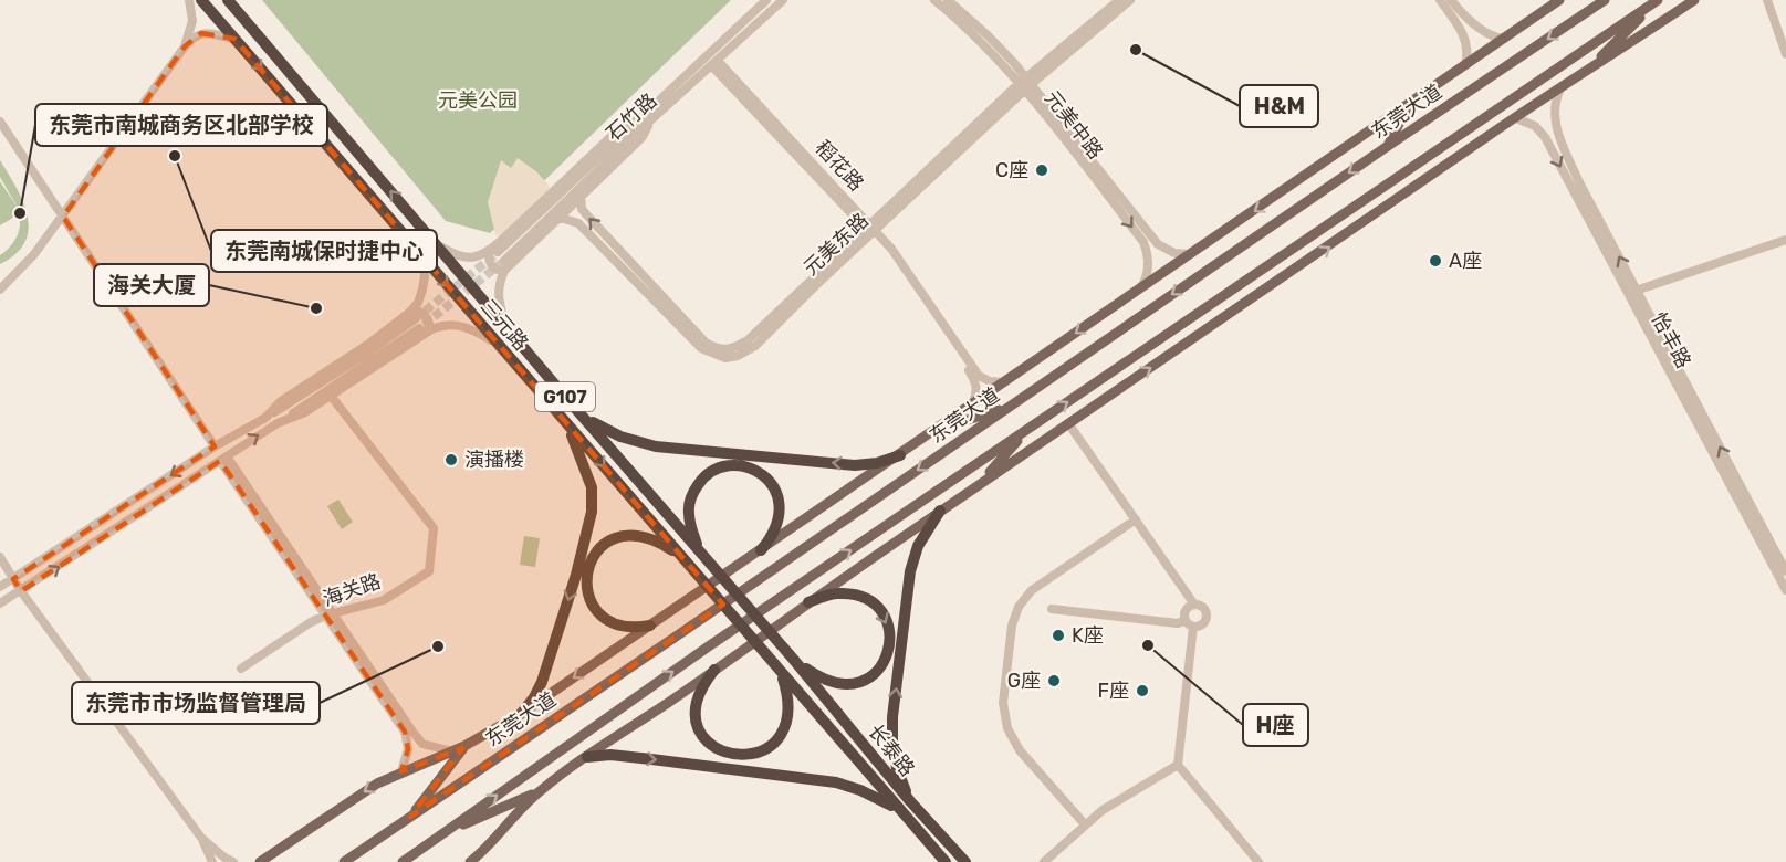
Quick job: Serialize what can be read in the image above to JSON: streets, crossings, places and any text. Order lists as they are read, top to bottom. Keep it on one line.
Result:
{"streets":{"highway":["三元路","G107","长泰路"],"main road":["东莞大道"],"street":["石竹路","元美中路","稻花路","元美东路","怡丰路","海关路"]},"crossings":[["石竹路","稻花路"],["元美中路","元美东路"],["稻花路","元美东路"],["三元路","长泰路"]],"parks":["元美公园"],"places":["H&M","东莞南城保时捷中心","C座","东莞市南城商务区北部学校","A座","海关大厦","演播楼","K座","H座","东莞市市场监督管理局","G座","F座"]}
